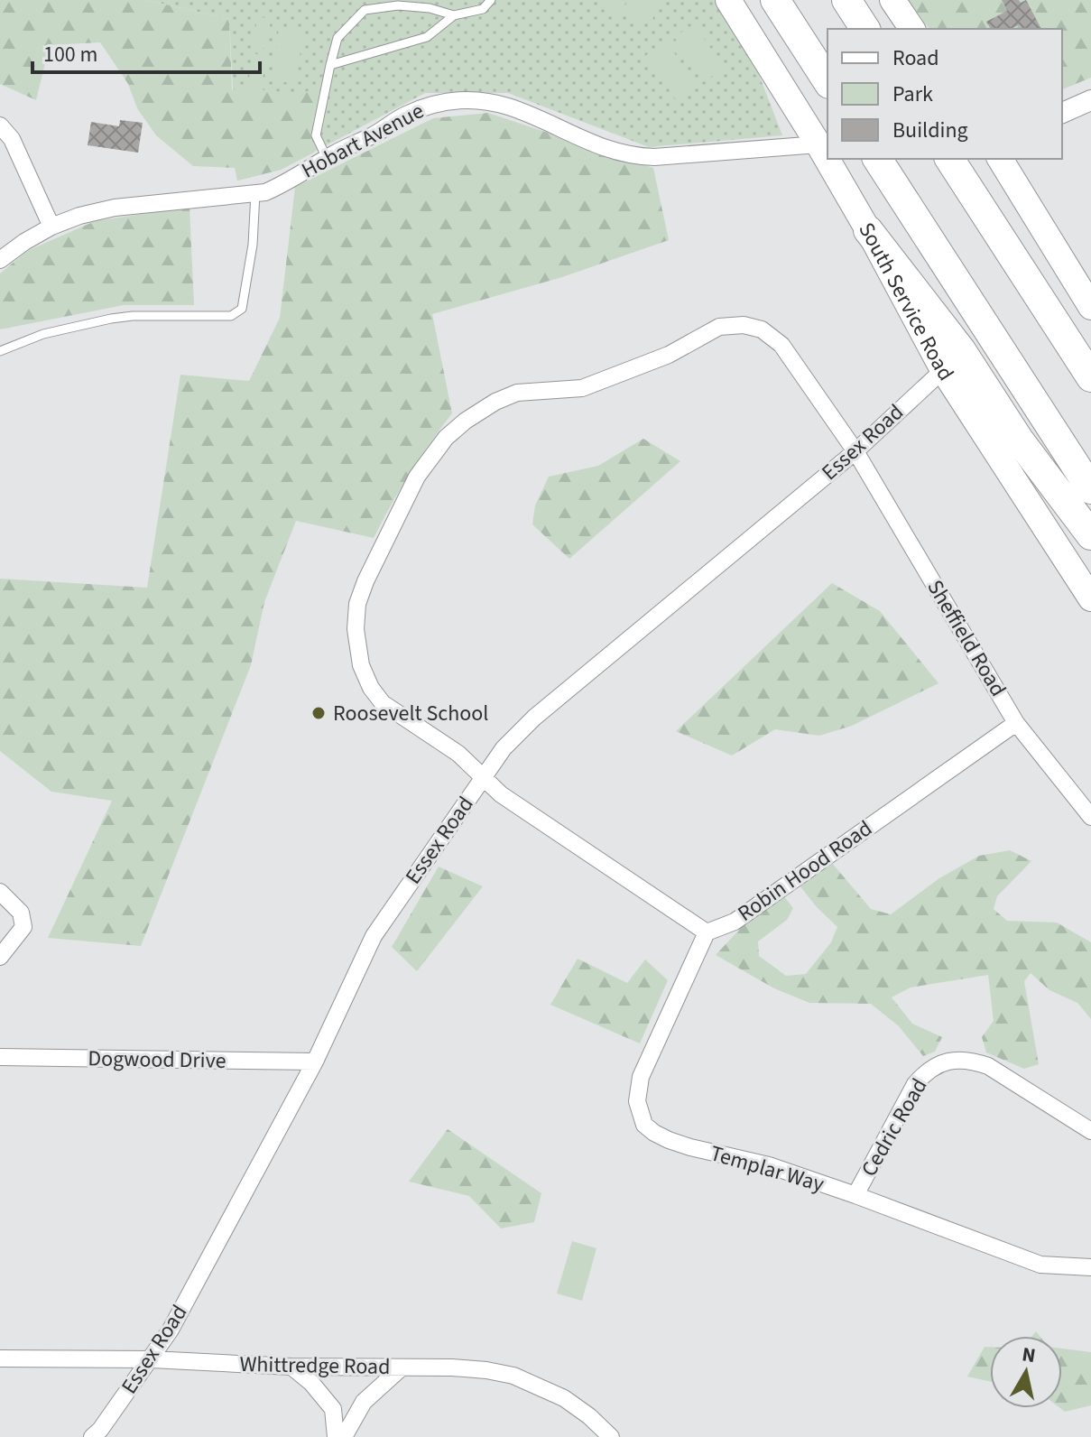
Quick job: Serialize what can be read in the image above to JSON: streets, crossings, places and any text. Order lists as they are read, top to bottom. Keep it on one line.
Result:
{"streets":{"main road":["South Service Road"],"street":["Hobart Avenue","Essex Road","Sheffield Road","Robin Hood Road","Dogwood Drive","Cedric Road","Templar Way","Whittredge Road"]},"crossings":[["Hobart Avenue","South Service Road"],["South Service Road","Essex Road"],["Essex Road","Sheffield Road"],["Essex Road","Dogwood Drive"],["Essex Road","Whittredge Road"],["Sheffield Road","Robin Hood Road"],["Robin Hood Road","Templar Way"],["Cedric Road","Templar Way"]],"places":["Roosevelt School"],"legend":["Road","Park","Building"],"scale_bar":"100 m","north":"top"}
